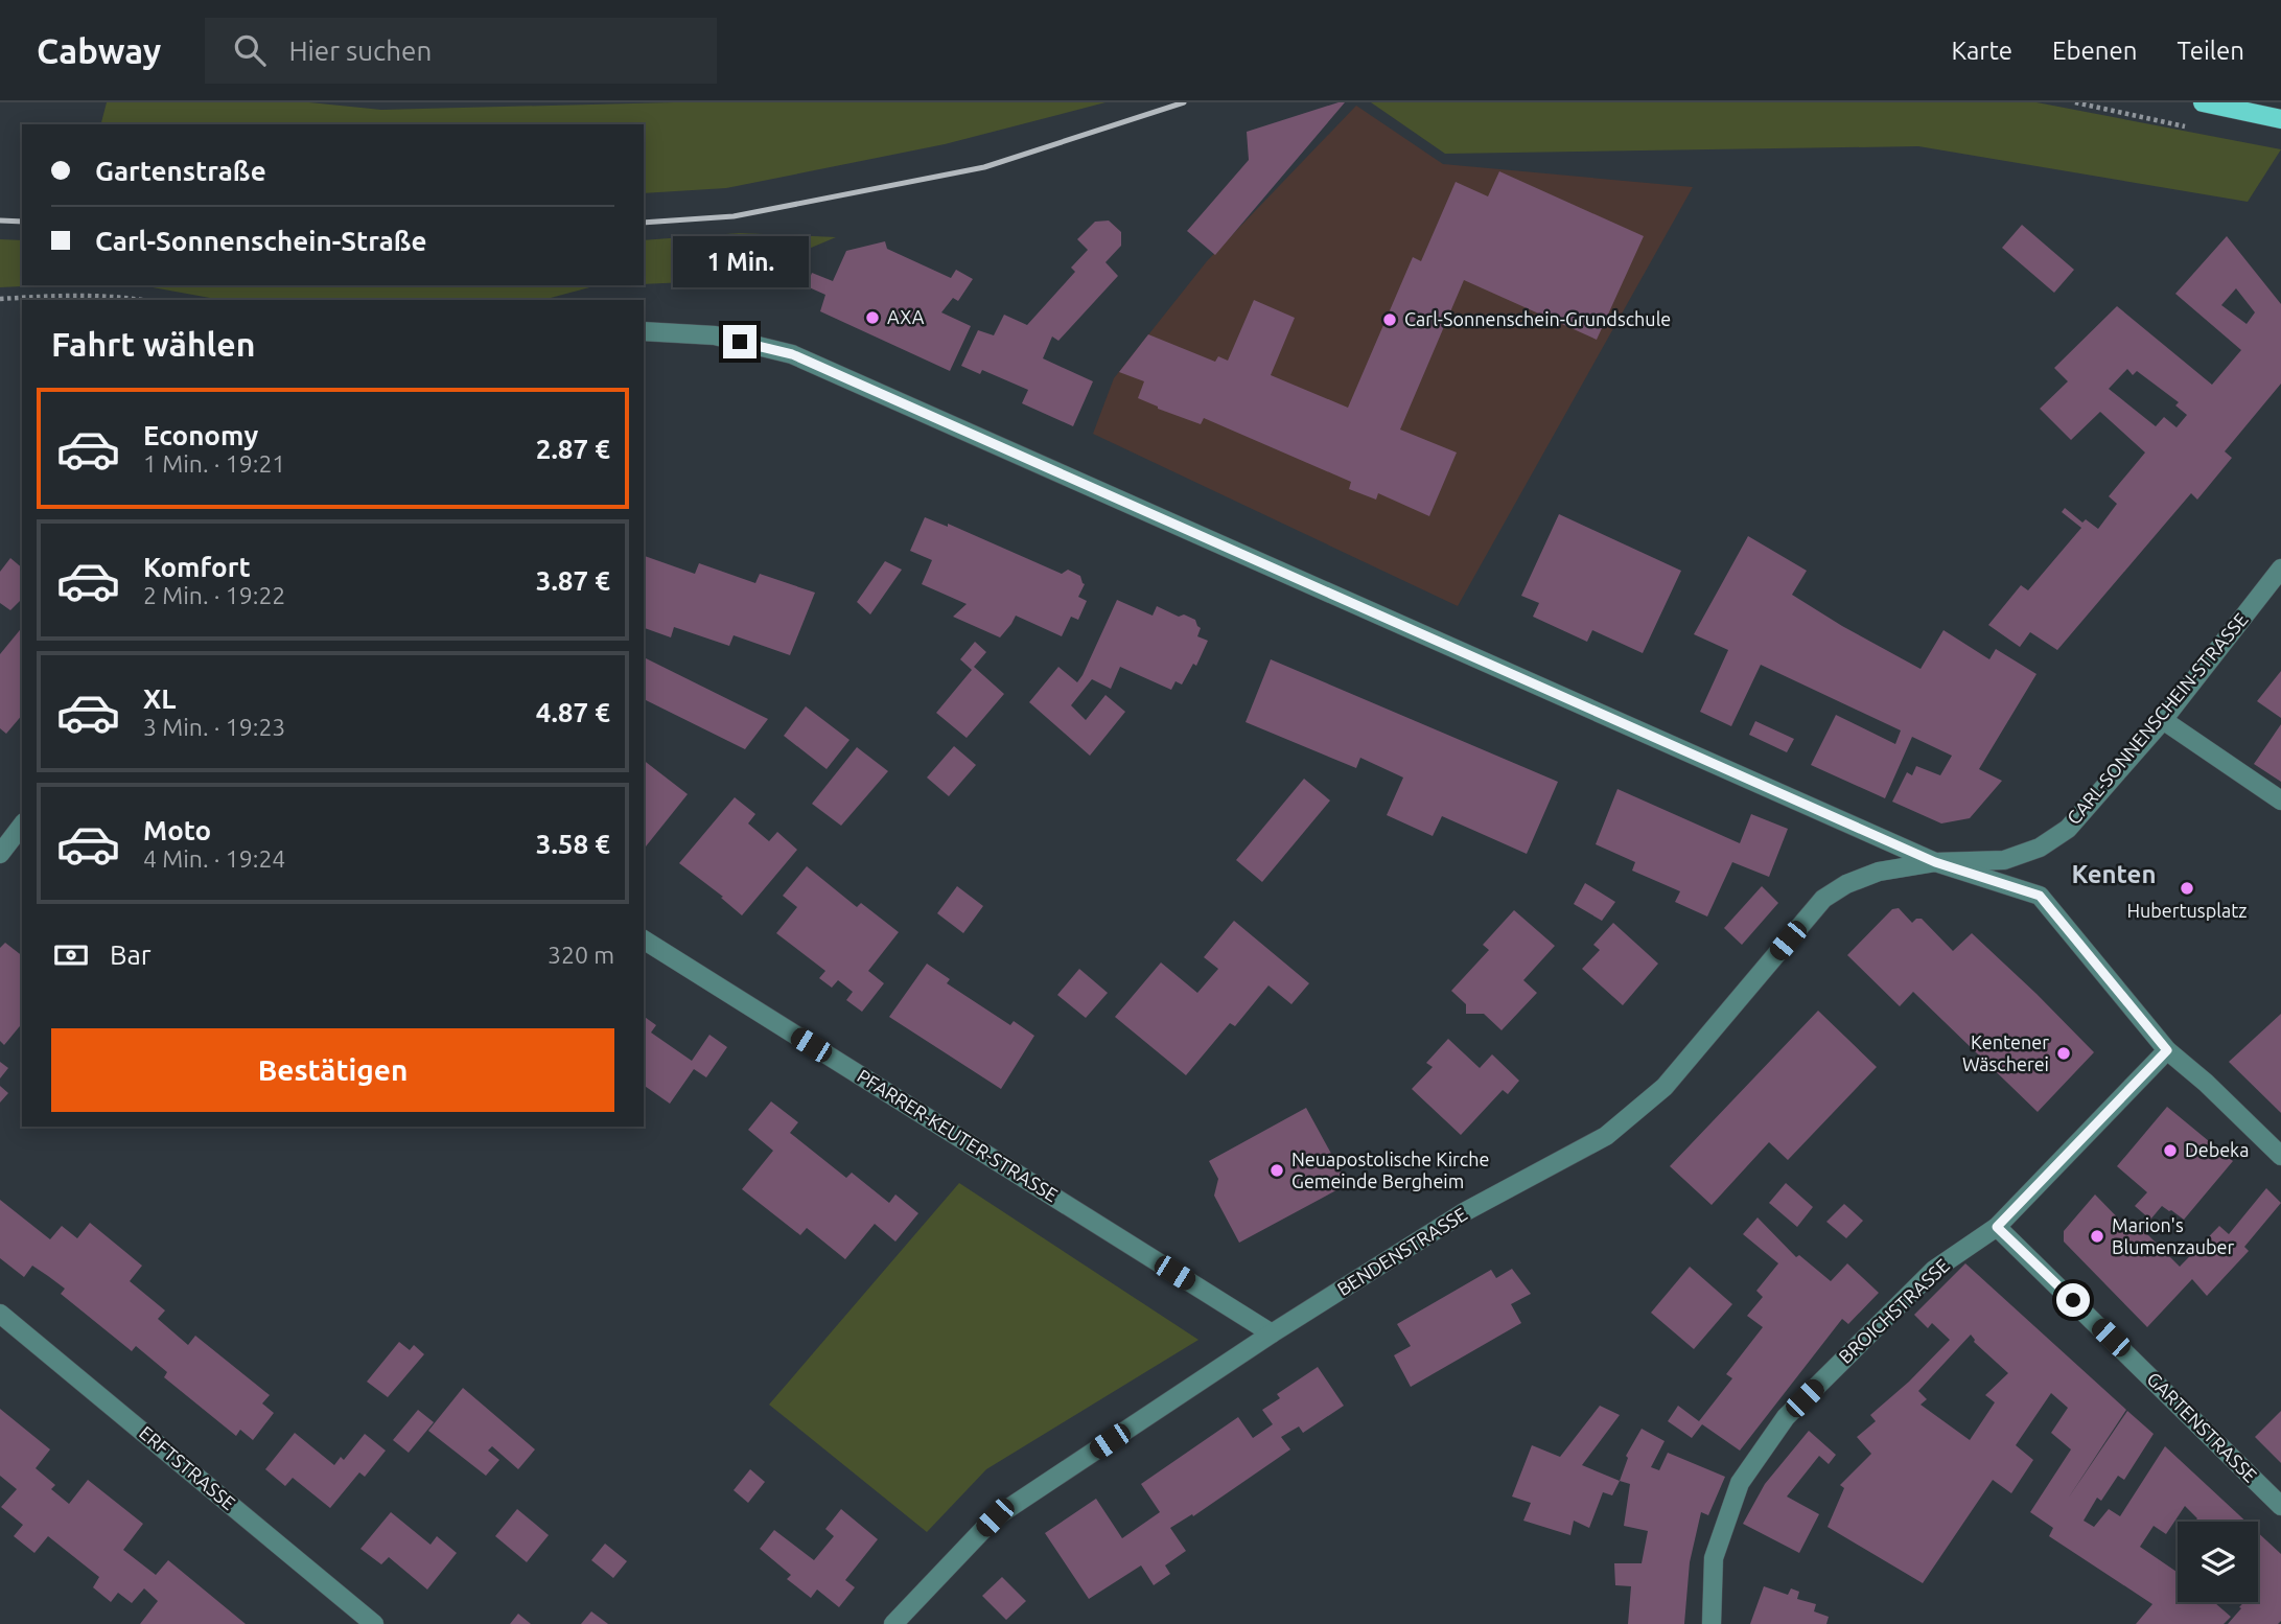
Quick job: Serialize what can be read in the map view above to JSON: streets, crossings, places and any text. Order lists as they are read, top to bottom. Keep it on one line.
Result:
{"streets":{"street":["CARL-SONNENSCHEIN-STRASSE","PFARRER-KEUTER-STRASSE","BENDENSTRASSE","BROICHSTRASSE","GARTENSTRASSE","ERFTSTRASSE"]},"crossings":[["CARL-SONNENSCHEIN-STRASSE","BENDENSTRASSE"],["PFARRER-KEUTER-STRASSE","BENDENSTRASSE"],["BROICHSTRASSE","GARTENSTRASSE"]],"districts":["Kenten"],"places":["AXA","Carl-Sonnenschein-Grundschule","Hubertusplatz","Kentener Wäscherei","Debeka","Neuapostolische Kirche Gemeinde Bergheim","Marion's Blumenzauber"],"page":{"header":"Cabway","search":"Hier suchen","nav":["Karte","Ebenen","Teilen"],"banner":["Gartenstraße","Carl-Sonnenschein-Straße"],"bubble":"1 Min.","heading":"Fahrt wählen","list":[{"name":"Economy","note":"1 Min. · 19:21","value":"2.87 €"},{"name":"Komfort","note":"2 Min. · 19:22","value":"3.87 €"},{"name":"XL","note":"3 Min. · 19:23","value":"4.87 €"},{"name":"Moto","note":"4 Min. · 19:24","value":"3.58 €"}],"pay":["Bar","320 m"],"buttons":"Bestätigen"}}
